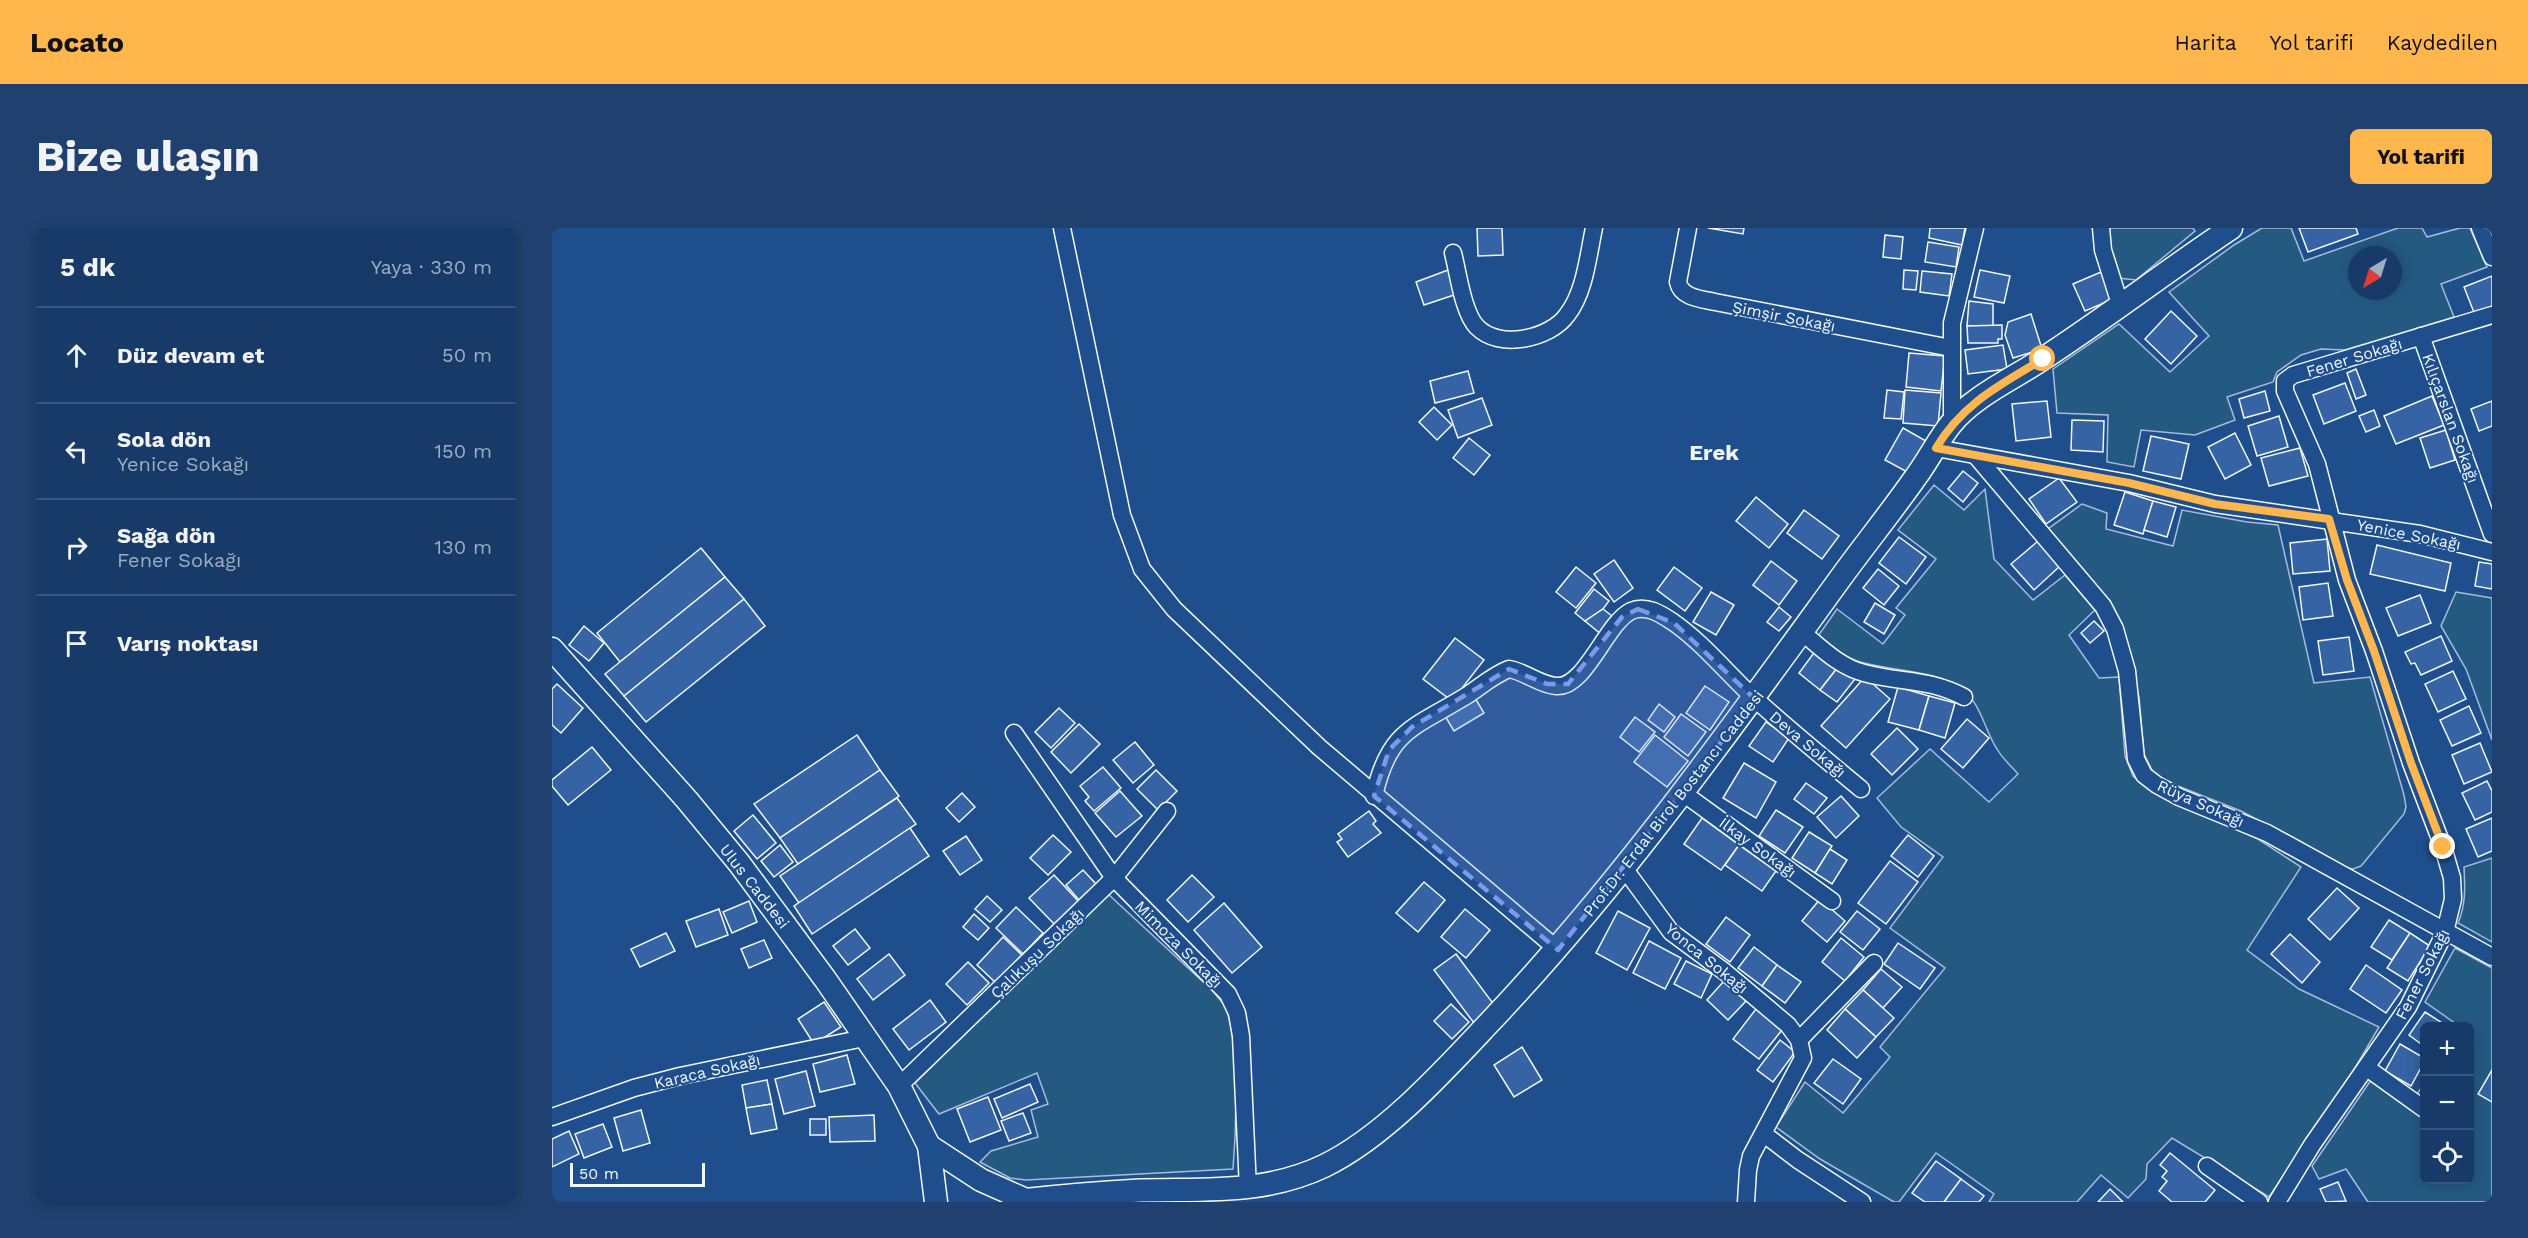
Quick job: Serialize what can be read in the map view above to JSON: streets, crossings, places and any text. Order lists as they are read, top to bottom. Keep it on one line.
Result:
{"streets":{"street":["Şimşir Sokağı","Fener Sokağı","Kılıçarslan Sokağı","Yenice Sokağı","Deva Sokağı","Prof.Dr. Erdal Birol Bostancı Caddesi","Rüya Sokağı","İlkay Sokağı","Ulus Caddesi","Mimoza Sokağı","Çalıkuşu Sokağı","Yonca Sokağı","Karaca Sokağı"]},"crossings":[["Fener Sokağı","Kılıçarslan Sokağı"],["Fener Sokağı","Yenice Sokağı"],["Fener Sokağı","Rüya Sokağı"],["Yenice Sokağı","Prof.Dr. Erdal Birol Bostancı Caddesi"],["Yenice Sokağı","Rüya Sokağı"],["Deva Sokağı","Prof.Dr. Erdal Birol Bostancı Caddesi"],["Prof.Dr. Erdal Birol Bostancı Caddesi","İlkay Sokağı"],["Prof.Dr. Erdal Birol Bostancı Caddesi","Mimoza Sokağı"],["Prof.Dr. Erdal Birol Bostancı Caddesi","Yonca Sokağı"],["Ulus Caddesi","Çalıkuşu Sokağı"],["Ulus Caddesi","Karaca Sokağı"],["Mimoza Sokağı","Çalıkuşu Sokağı"]],"districts":["Erek"],"scale_bar":"50 m","north":"bottom left","page":{"header":"Locato","nav":["Harita","Yol tarifi","Kaydedilen"],"buttons":"Yol tarifi","title":"Bize ulaşın","heading":["5 dk","Yaya · 330 m"],"list":[["Düz devam et","50 m"],["Sola dön","Yenice Sokağı","150 m"],["Sağa dön","Fener Sokağı","130 m"],"Varış noktası"],"map_buttons":["+","−"],"scale":"50 m"}}
